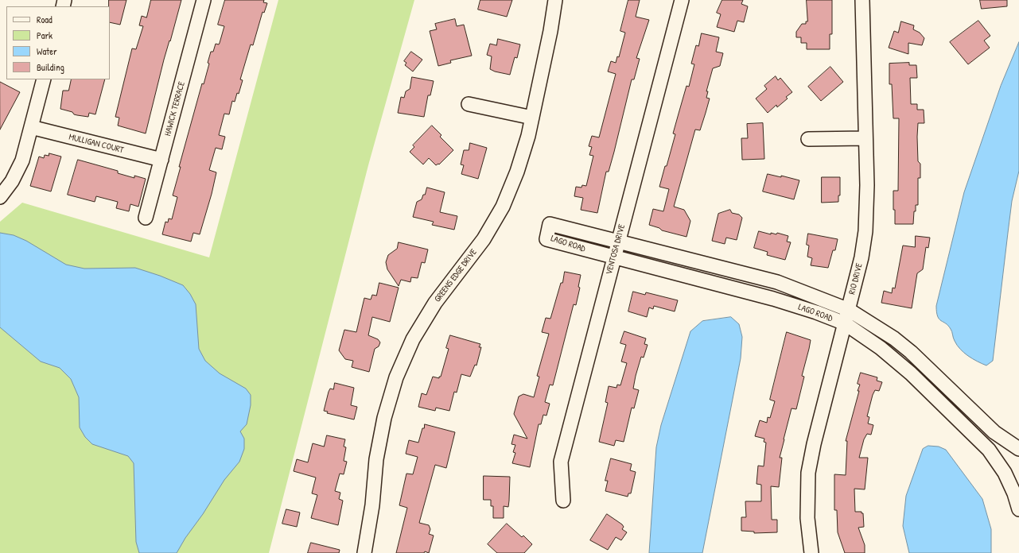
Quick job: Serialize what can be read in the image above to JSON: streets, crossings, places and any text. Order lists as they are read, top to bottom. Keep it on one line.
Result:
{"streets":{"street":["HAWICK TERRACE","MULLIGAN COURT","LAGO ROAD","VENTOSA DRIVE","GREENS EDGE DRIVE","RIO DRIVE"]},"crossings":[["HAWICK TERRACE","MULLIGAN COURT"],["LAGO ROAD","VENTOSA DRIVE"],["LAGO ROAD","RIO DRIVE"]],"legend":["Road","Park","Water","Building"]}
